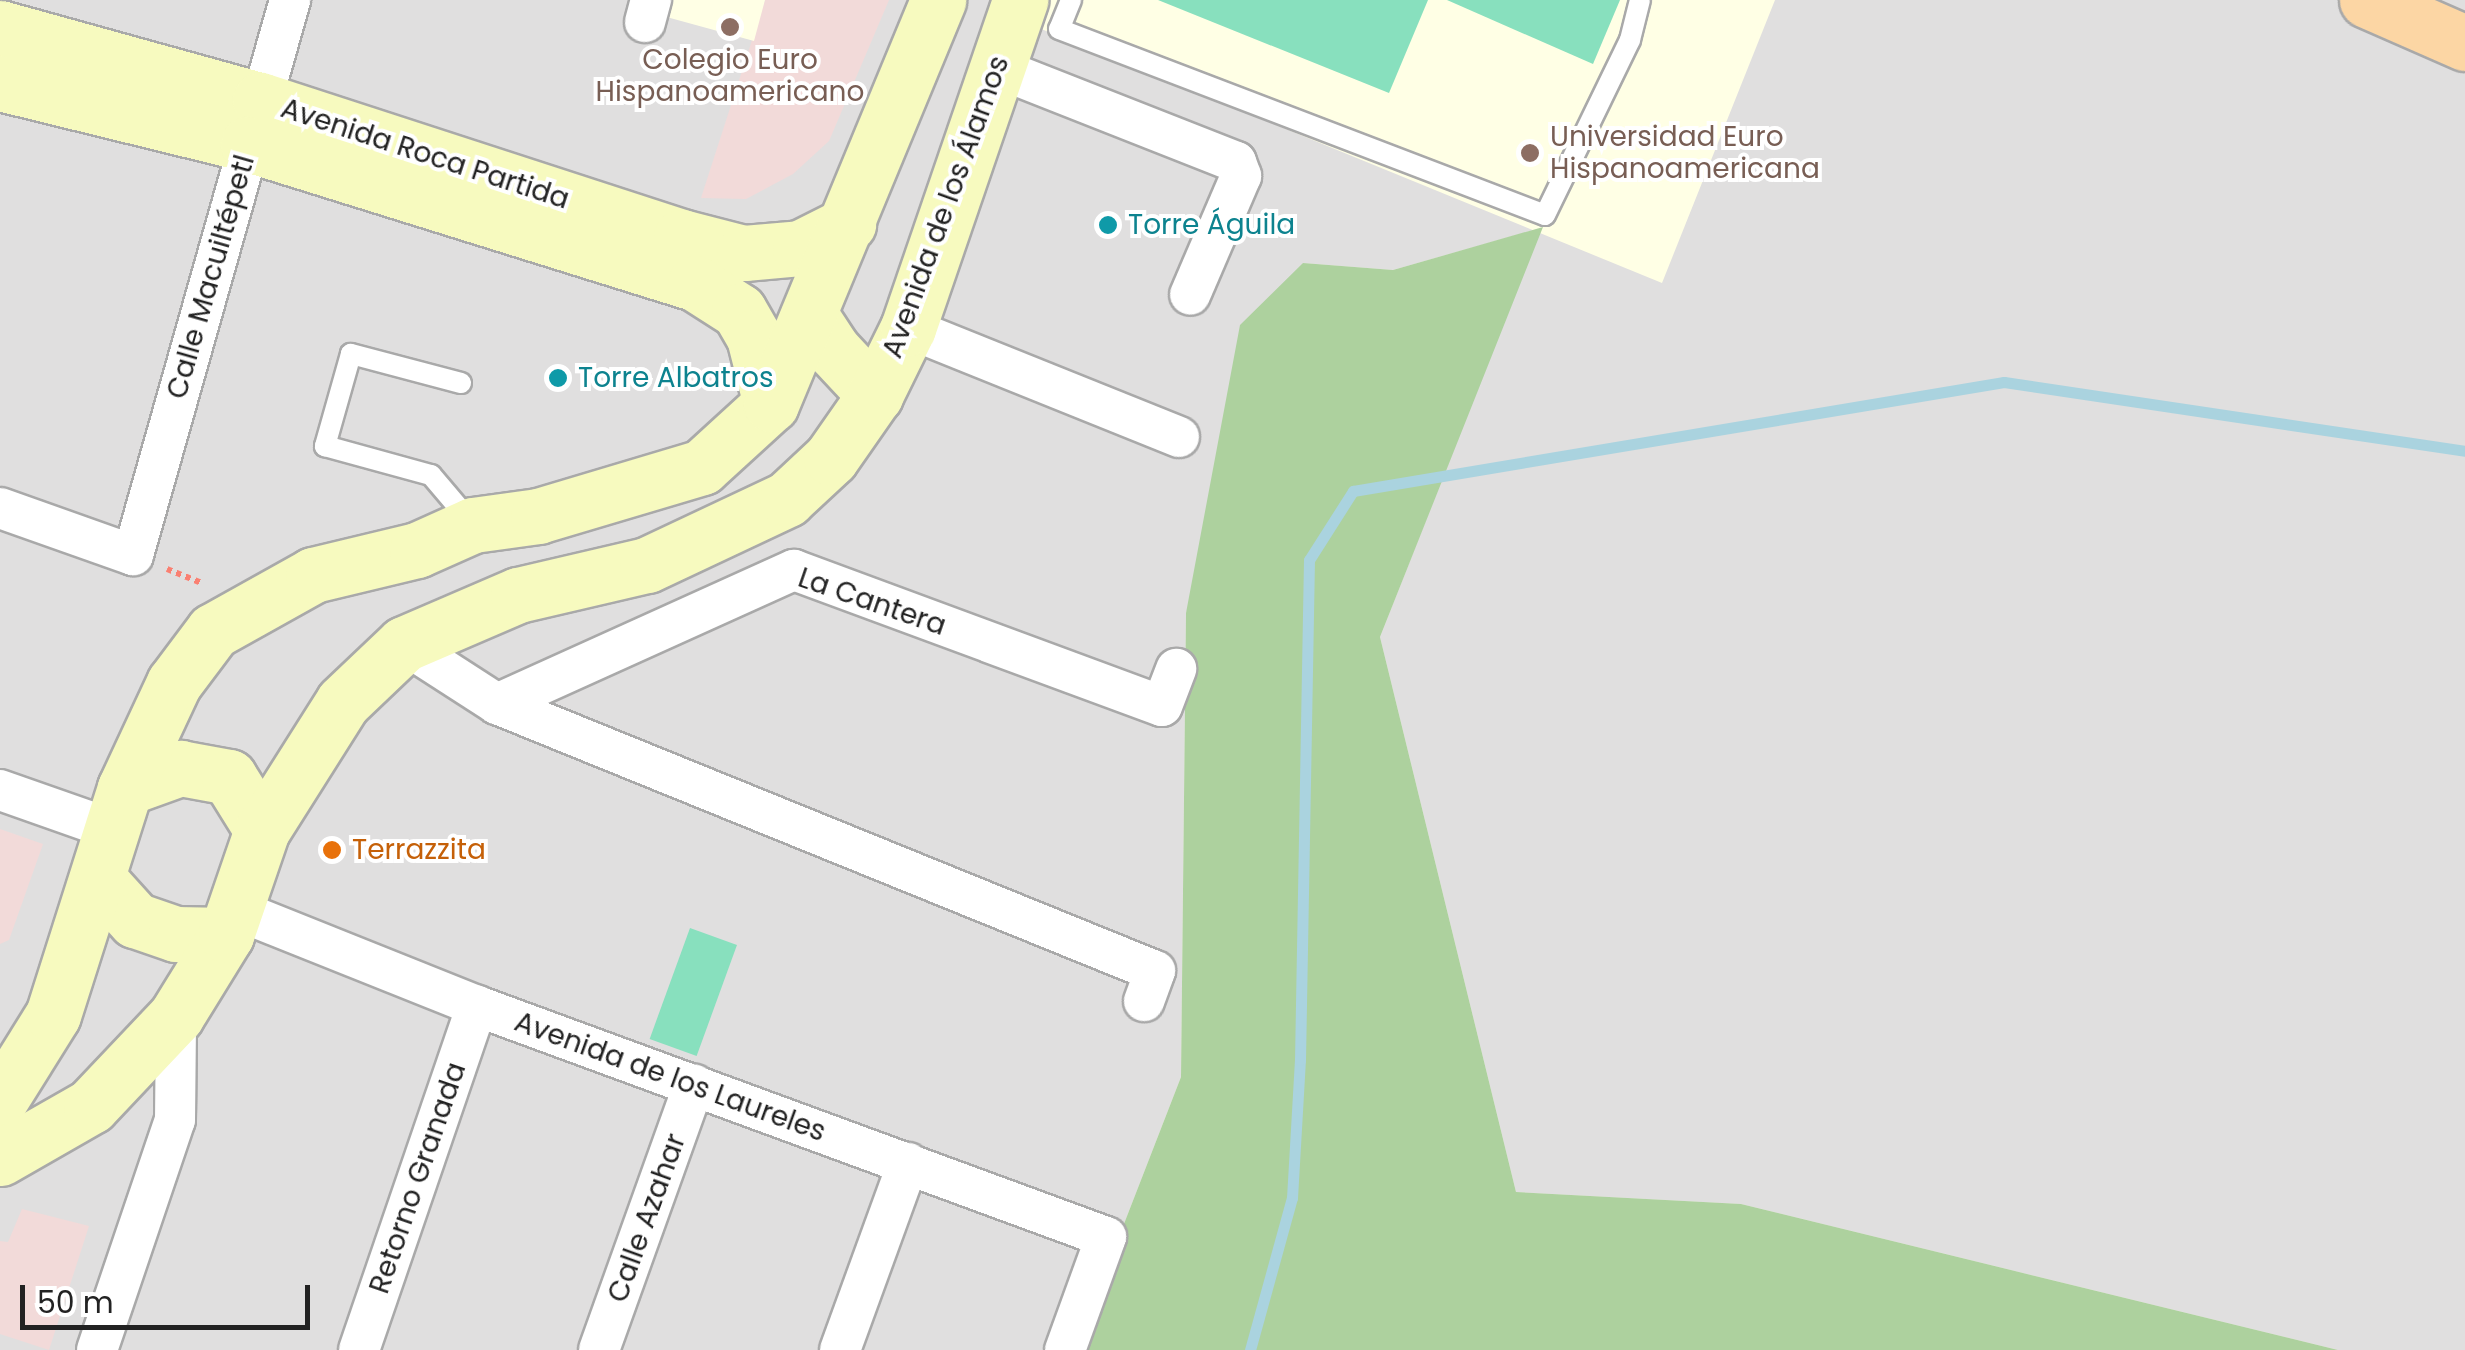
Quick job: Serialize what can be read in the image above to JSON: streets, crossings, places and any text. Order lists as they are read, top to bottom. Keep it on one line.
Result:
{"streets":{"street":["Avenida Roca Partida","Avenida de los Álamos","Calle Macuiltépetl","La Cantera","Avenida de los Laureles","Retorno Granada","Calle Azahar"]},"crossings":[["Avenida Roca Partida","Calle Macuiltépetl"],["Avenida de los Álamos","Avenida de los Laureles"],["Avenida de los Laureles","Retorno Granada"],["Avenida de los Laureles","Calle Azahar"]],"places":["Colegio Euro Hispanoamericano","Universidad Euro Hispanoamericana","Torre Águila","Torre Albatros","Terrazzita"],"scale_bar":"50 m"}
